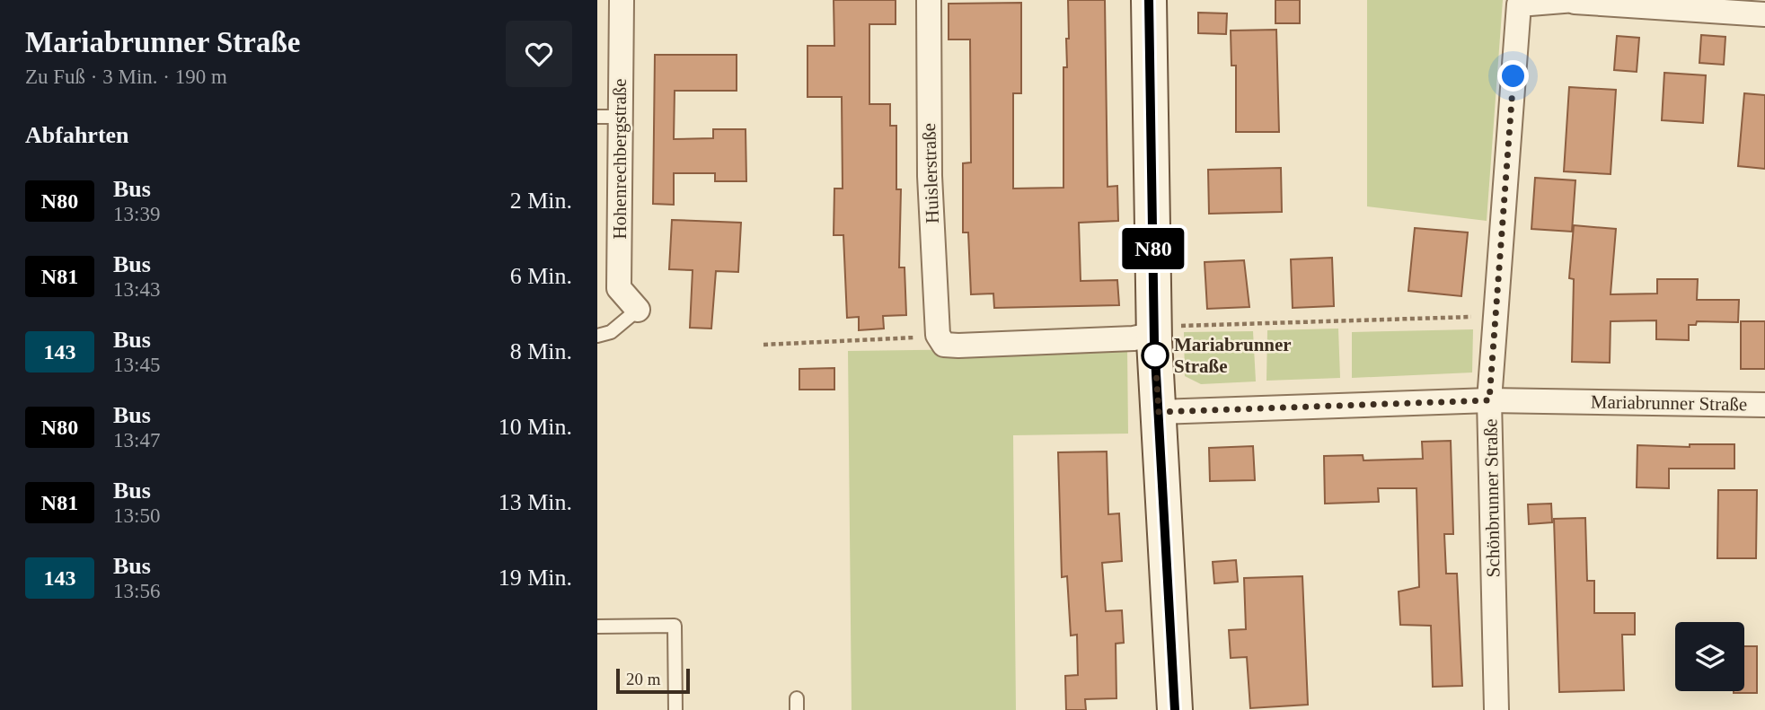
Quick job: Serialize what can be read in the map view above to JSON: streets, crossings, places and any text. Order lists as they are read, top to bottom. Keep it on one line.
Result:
{"streets":{"street":["Hohenrechbergstraße","Huislerstraße","Mariabrunner Straße","Schönbrunner Straße"]},"crossings":[["Mariabrunner Straße","Schönbrunner Straße"]],"places":["Mariabrunner Straße"],"lines":["bus line N80"],"scale_bar":"20 m","page":{"heading":[["Mariabrunner Straße","Zu Fuß · 3 Min. · 190 m"],"Abfahrten"],"on_map":"N80","list":[{"mark":"N80","name":"Bus","note":"13:39","value":"2 Min."},{"mark":"N81","name":"Bus","note":"13:43","value":"6 Min."},{"mark":"143","name":"Bus","note":"13:45","value":"8 Min."},{"mark":"N80","name":"Bus","note":"13:47","value":"10 Min."},{"mark":"N81","name":"Bus","note":"13:50","value":"13 Min."},{"mark":"143","name":"Bus","note":"13:56","value":"19 Min."}],"scale":"20 m"}}
